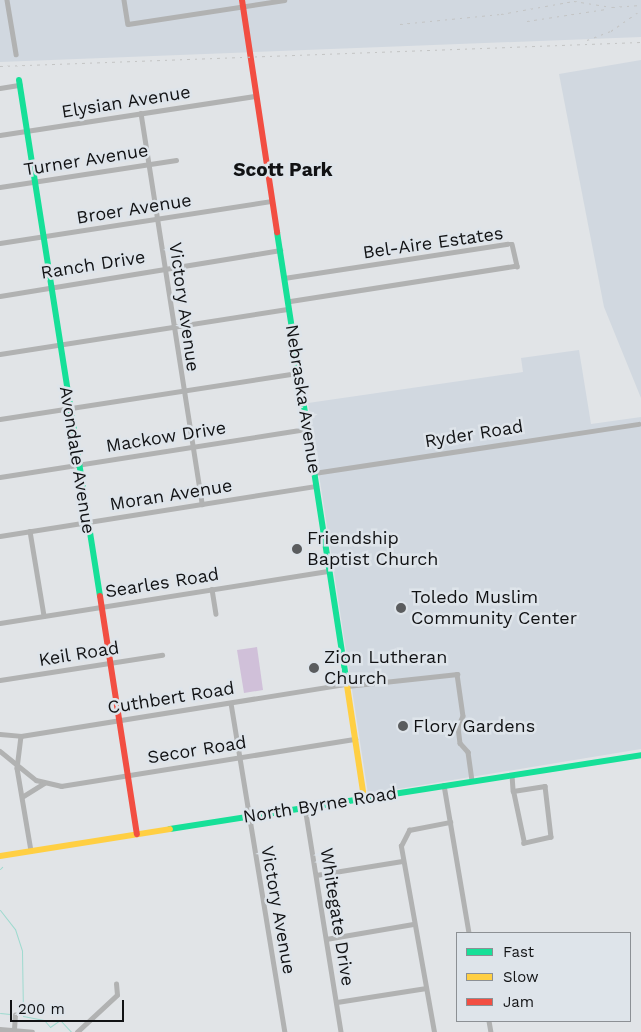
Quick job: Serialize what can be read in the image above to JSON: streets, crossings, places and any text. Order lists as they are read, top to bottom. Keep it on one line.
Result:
{"streets":{"street":["Elysian Avenue","Turner Avenue","Broer Avenue","Bel-Aire Estates","Ranch Drive","Victory Avenue","Nebraska Avenue","Ryder Road","Mackow Drive","Avondale Avenue","Moran Avenue","Searles Road","Keil Road","Cuthbert Road","Secor Road","North Byrne Road","Whitegate Drive"]},"crossings":[["Elysian Avenue","Victory Avenue"],["Elysian Avenue","Nebraska Avenue"],["Elysian Avenue","Avondale Avenue"],["Turner Avenue","Victory Avenue"],["Turner Avenue","Avondale Avenue"],["Broer Avenue","Victory Avenue"],["Broer Avenue","Nebraska Avenue"],["Broer Avenue","Avondale Avenue"],["Bel-Aire Estates","Nebraska Avenue"],["Ranch Drive","Victory Avenue"],["Ranch Drive","Nebraska Avenue"],["Ranch Drive","Avondale Avenue"],["Victory Avenue","Mackow Drive"],["Victory Avenue","Moran Avenue"],["Victory Avenue","Cuthbert Road"],["Victory Avenue","Secor Road"],["Victory Avenue","North Byrne Road"],["Nebraska Avenue","Ryder Road"],["Nebraska Avenue","Mackow Drive"],["Nebraska Avenue","Moran Avenue"],["Nebraska Avenue","Searles Road"],["Nebraska Avenue","Cuthbert Road"],["Nebraska Avenue","Secor Road"],["Nebraska Avenue","North Byrne Road"],["Mackow Drive","Avondale Avenue"],["Avondale Avenue","Moran Avenue"],["Avondale Avenue","Searles Road"],["Avondale Avenue","Keil Road"],["Avondale Avenue","Cuthbert Road"],["Avondale Avenue","Secor Road"],["Avondale Avenue","North Byrne Road"],["Cuthbert Road","North Byrne Road"],["North Byrne Road","Whitegate Drive"]],"districts":["Scott Park"],"places":["Friendship Baptist Church","Toledo Muslim Community Center","Zion Lutheran Church","Flory Gardens"],"legend":["Fast","Slow","Jam"],"scale_bar":"200 m"}
